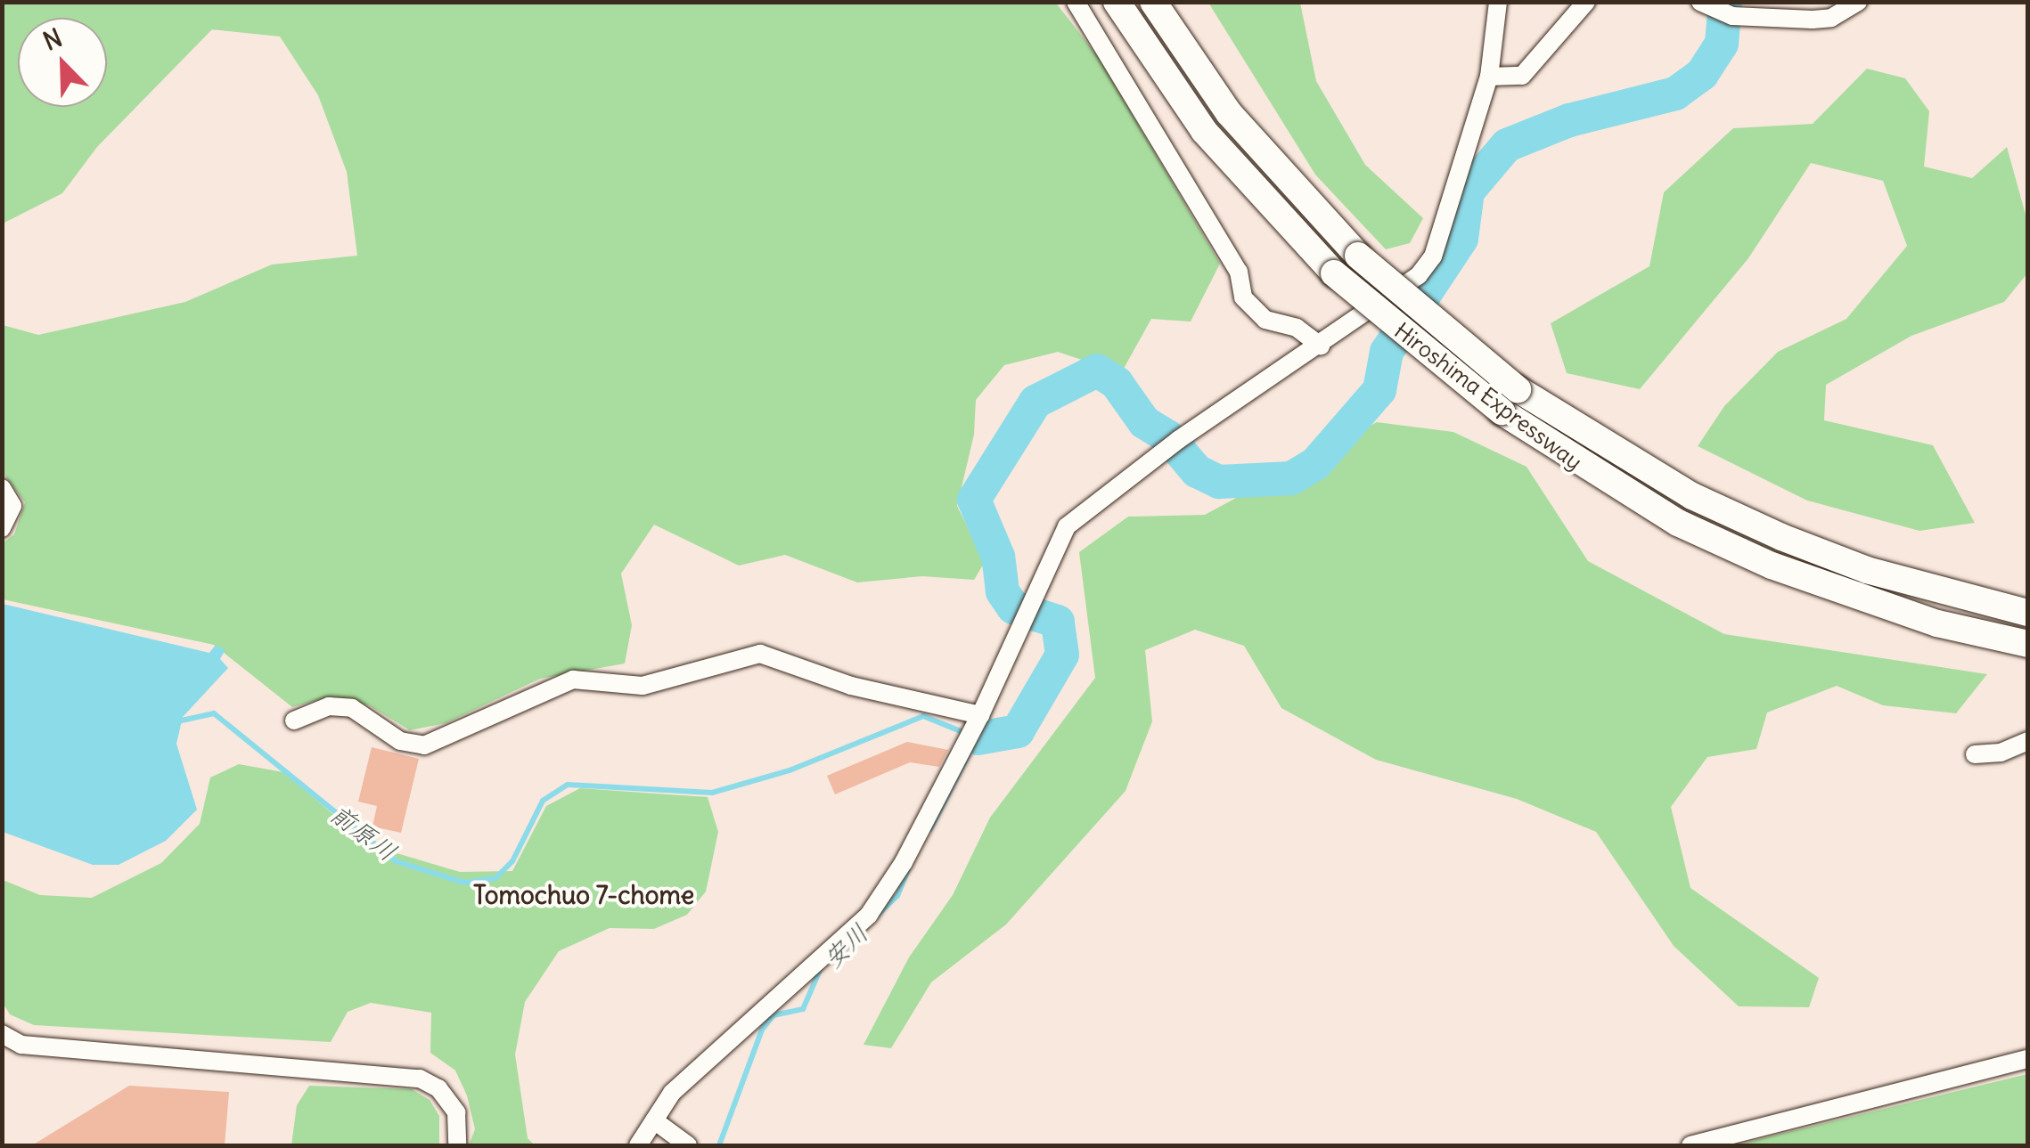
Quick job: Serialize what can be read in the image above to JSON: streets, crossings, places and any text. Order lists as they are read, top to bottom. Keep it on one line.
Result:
{"streets":{"highway":["Hiroshima Expressway"]},"districts":["Tomochuo 7-chome"],"water":["前原川","安川"],"north":"top left"}
